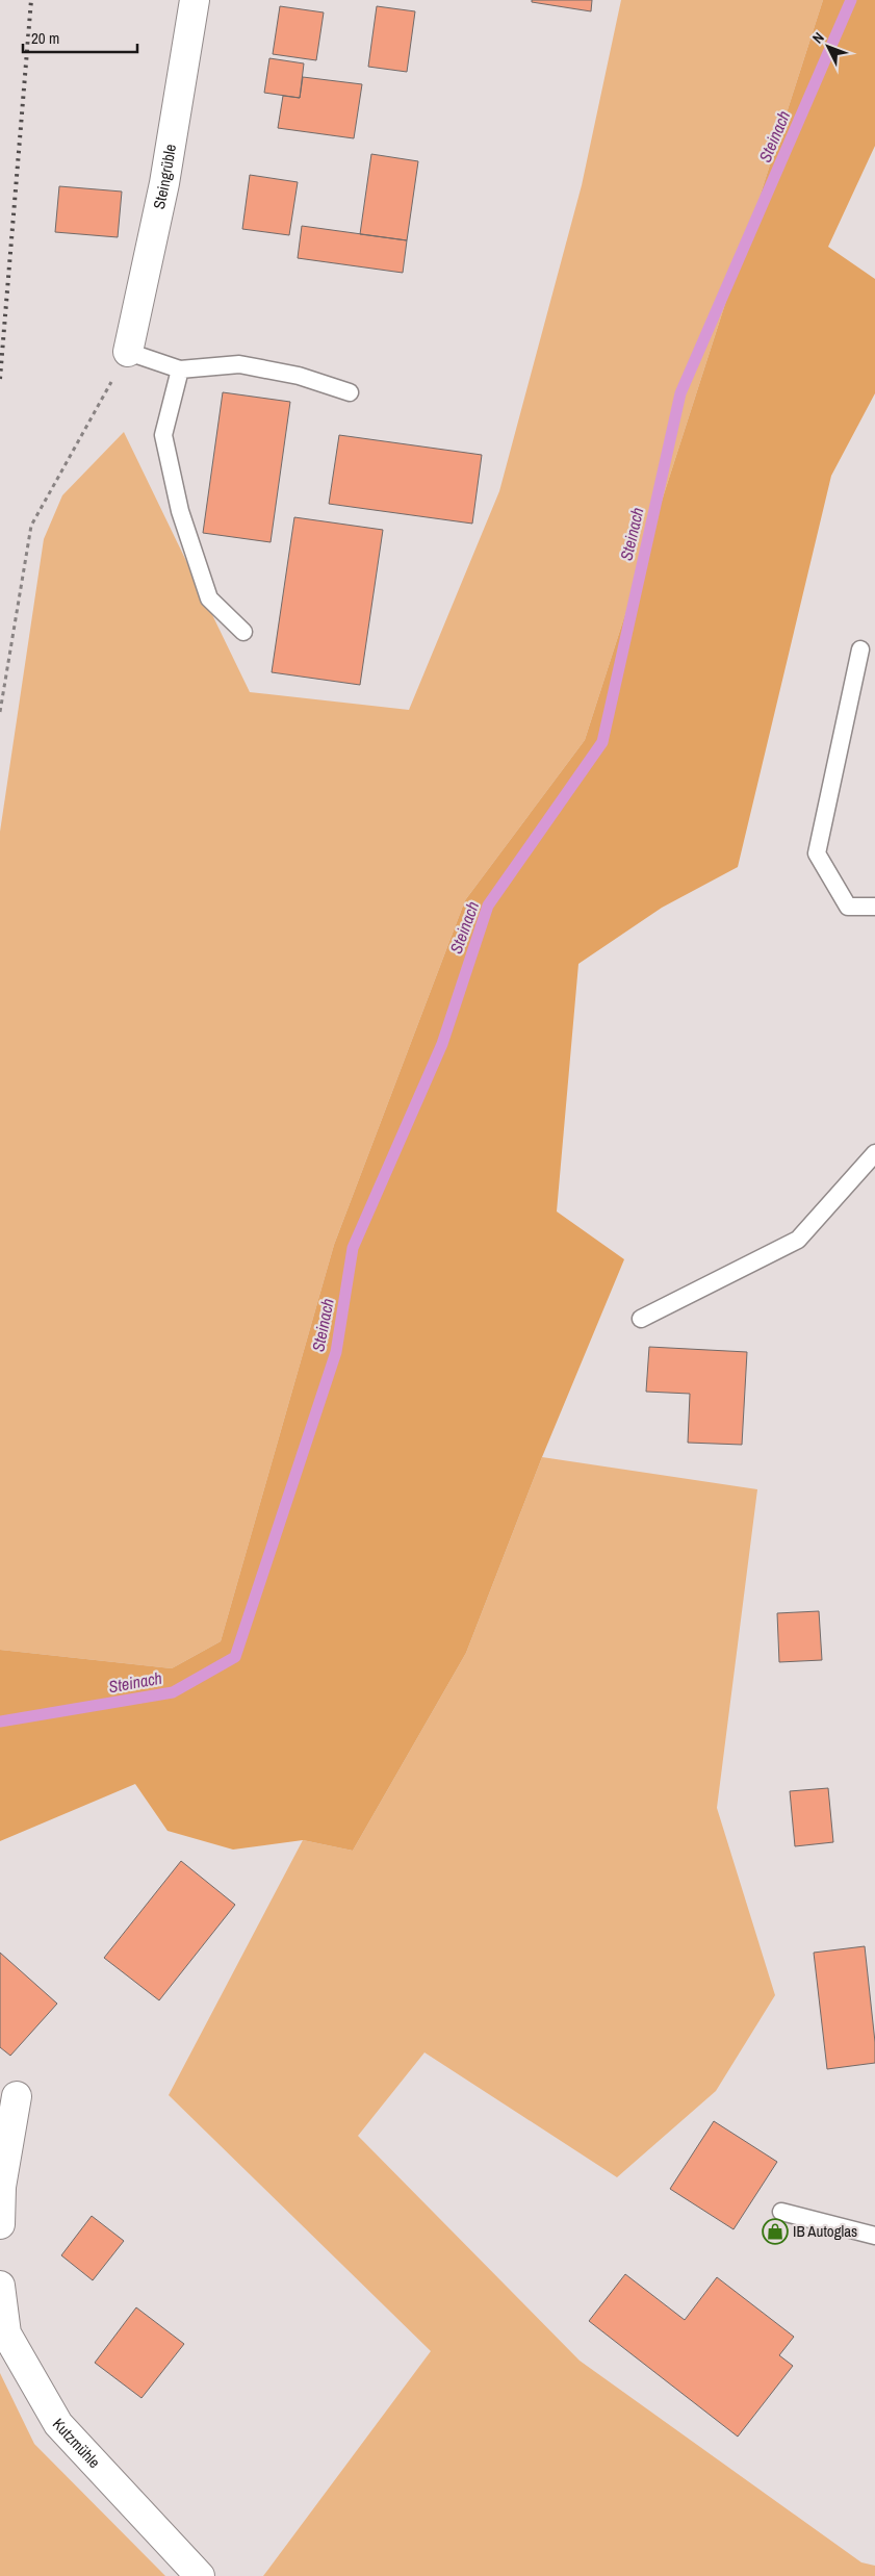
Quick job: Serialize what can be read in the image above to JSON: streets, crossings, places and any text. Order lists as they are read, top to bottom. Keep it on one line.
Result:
{"streets":{"street":["Steingrüble","Kutzmühle"]},"water":["Steinach"],"places":{"shop":["IB Autoglas"]},"scale_bar":"20 m","north":"top left"}
